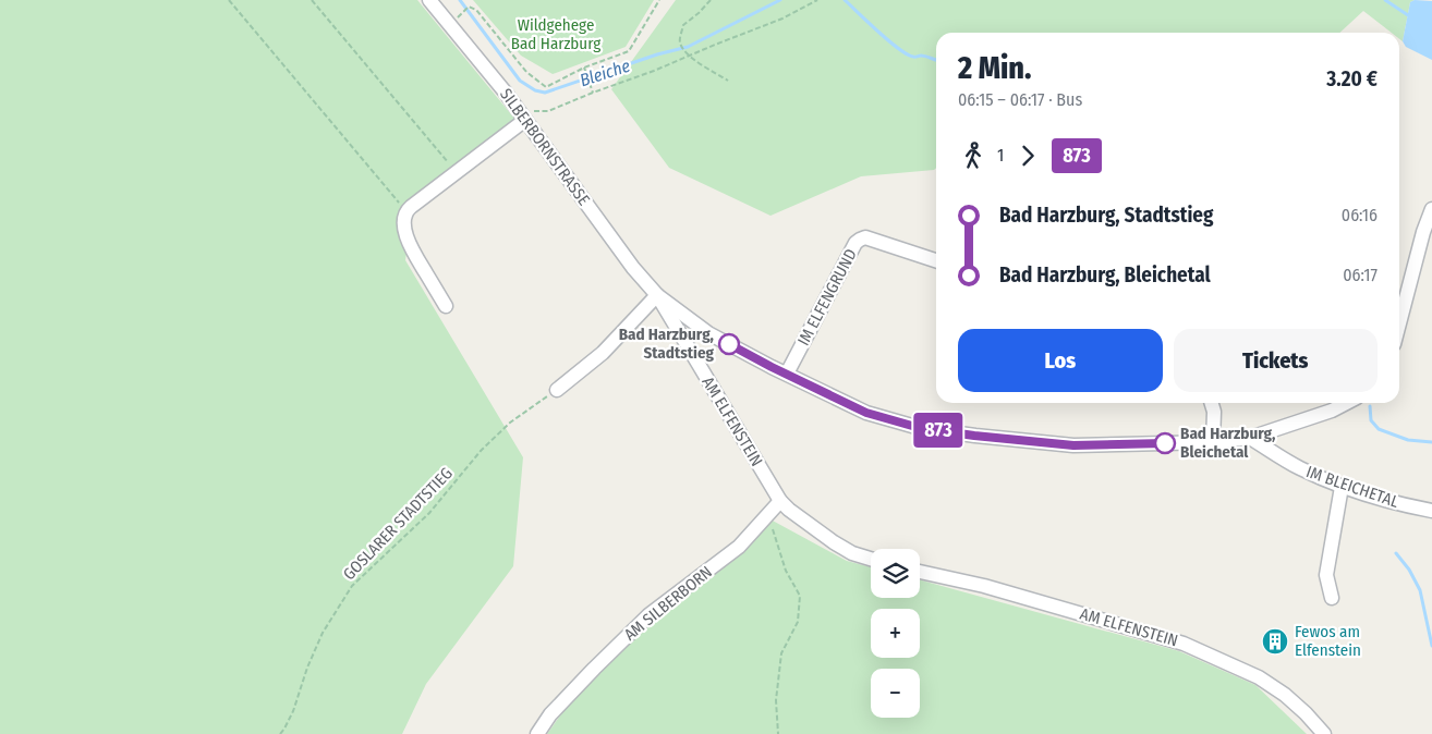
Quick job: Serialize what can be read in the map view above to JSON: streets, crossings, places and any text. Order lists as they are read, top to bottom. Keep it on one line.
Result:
{"streets":{"street":["SILBERBORNSTRASSE","IM ELFENGRUND","AM ELFENSTEIN","IM BLEICHETAL","AM SILBERBORN"],"path":["GOSLARER STADTSTIEG"]},"crossings":[["SILBERBORNSTRASSE","AM ELFENSTEIN"],["AM ELFENSTEIN","AM SILBERBORN"]],"water":["Bleiche"],"parks":["Wildgehege Bad Harzburg"],"places":{"other":["Bad Harzburg, Stadtstieg","Bad Harzburg, Bleichetal"],"building":["Fewos am Elfenstein"]},"lines":["bus line 873"],"page":{"on_map":"873","heading":["2 Min.","06:15 – 06:17 · Bus","3.20 €"],"legs":["1","873"],"list":[{"name":"Bad Harzburg, Stadtstieg","value":"06:16"},{"name":"Bad Harzburg, Bleichetal","value":"06:17"}],"buttons":["Los","Tickets"],"map_buttons":["+","−"]}}
